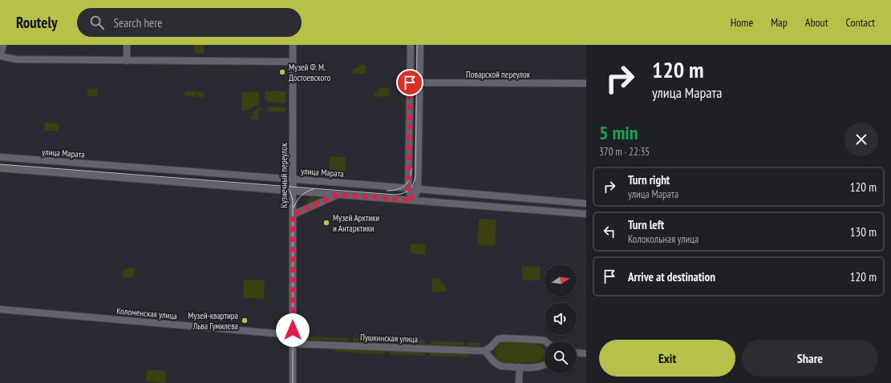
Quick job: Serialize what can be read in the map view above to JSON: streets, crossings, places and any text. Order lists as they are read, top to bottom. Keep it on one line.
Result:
{"streets":{"street":["Поварской переулок","улица Марата","Кузнечный переулок","Коломенская улица","Пушкинская улица"]},"crossings":[["улица Марата","Кузнечный переулок"],["Кузнечный переулок","Коломенская улица"],["Кузнечный переулок","Пушкинская улица"]],"places":["Музей Ф. М. Достоевского","Музей Арктики и Антарктики","Музей-квартира Льва Гумилева"],"north":"right","page":{"header":"Routely","search":"Search here","nav":["Home","Map","About","Contact"],"turn":["120 m","улица Марата"],"heading":["5 min","370 m · 22:35"],"list":[{"name":"Turn right","note":"улица Марата","value":"120 m"},{"name":"Turn left","note":"Колокольная улица","value":"130 m"},{"name":"Arrive at destination","value":"120 m"}],"buttons":["Exit","Share"]}}
